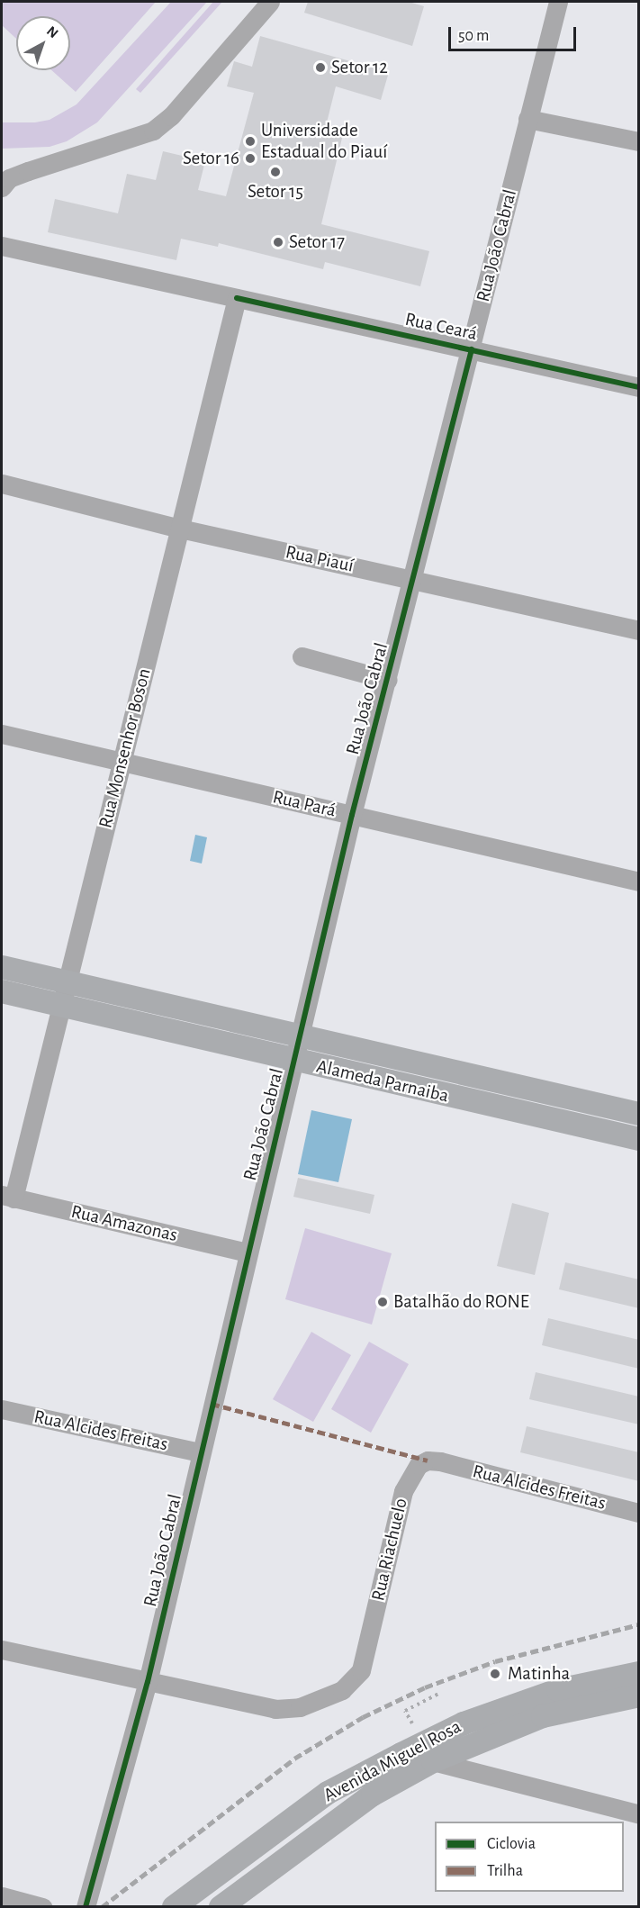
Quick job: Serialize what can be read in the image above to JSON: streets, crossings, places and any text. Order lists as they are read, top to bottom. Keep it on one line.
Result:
{"streets":{"main road":["Alameda Parnaiba","Avenida Miguel Rosa"],"street":["Rua João Cabral","Rua Ceará","Rua Piauí","Rua Monsenhor Boson","Rua Pará","Rua Amazonas","Rua Alcides Freitas","Rua Riachuelo"]},"crossings":[["Rua João Cabral","Rua Ceará"],["Rua João Cabral","Rua Piauí"],["Rua João Cabral","Rua Pará"],["Rua João Cabral","Alameda Parnaiba"],["Rua João Cabral","Rua Amazonas"],["Rua João Cabral","Rua Alcides Freitas"],["Rua João Cabral","Rua Riachuelo"],["Rua Ceará","Rua Monsenhor Boson"],["Rua Piauí","Rua Monsenhor Boson"],["Rua Monsenhor Boson","Rua Pará"],["Rua Monsenhor Boson","Alameda Parnaiba"],["Rua Monsenhor Boson","Rua Amazonas"],["Rua Alcides Freitas","Rua Riachuelo"]],"places":["Setor 12","Universidade Estadual do Piauí","Setor 16","Setor 15","Setor 17","Batalhão do RONE","Matinha"],"legend":["Ciclovia","Trilha"],"scale_bar":"50 m","north":"top right"}
